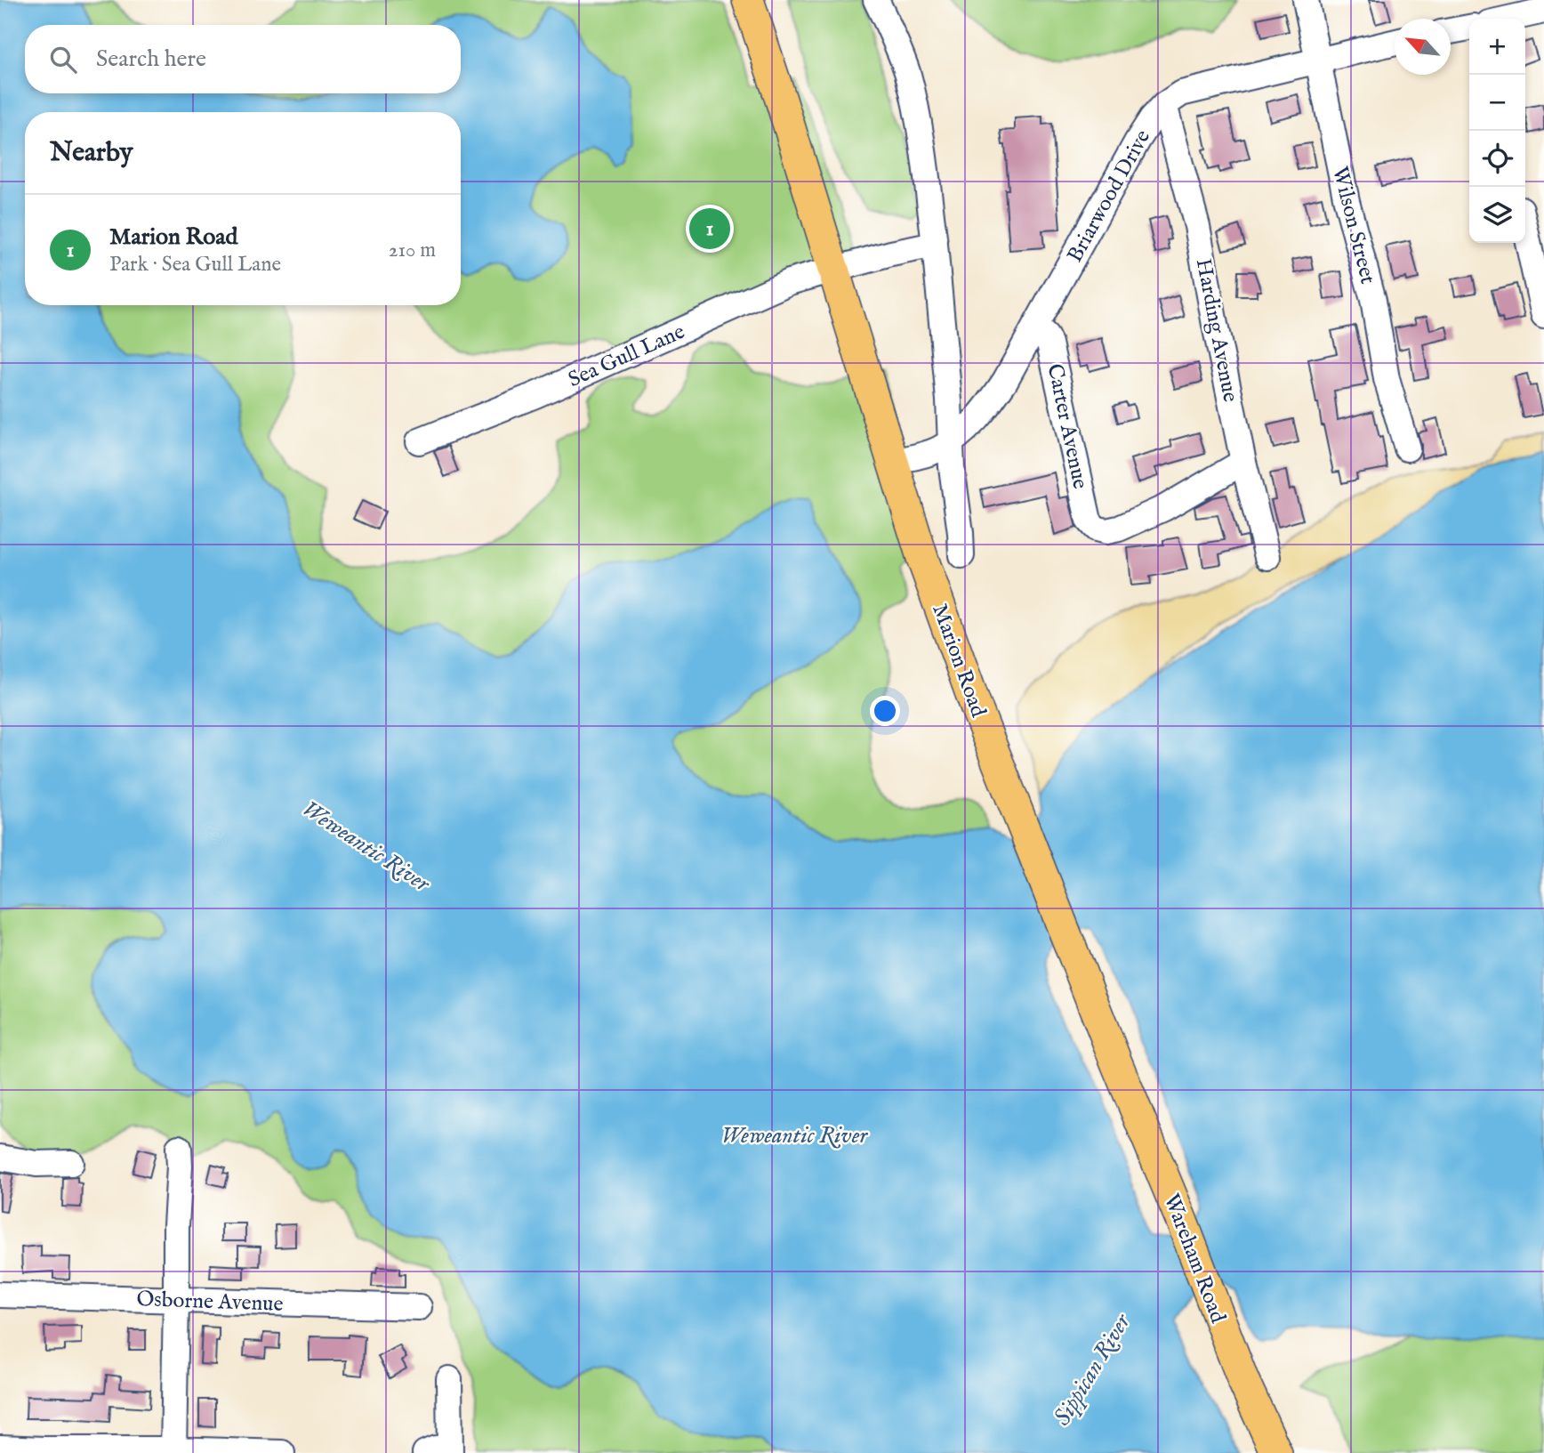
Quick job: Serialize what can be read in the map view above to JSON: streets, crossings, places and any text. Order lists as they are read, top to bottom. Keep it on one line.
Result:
{"streets":{"main road":["Marion Road","Wareham Road"],"street":["Briarwood Drive","Wilson Street","Harding Avenue","Sea Gull Lane","Carter Avenue","Osborne Avenue"]},"crossings":[["Briarwood Drive","Wilson Street"],["Briarwood Drive","Harding Avenue"],["Briarwood Drive","Carter Avenue"],["Briarwood Drive","Marion Road"],["Harding Avenue","Carter Avenue"],["Sea Gull Lane","Marion Road"],["Marion Road","Wareham Road"]],"water":["Weweantic River","Sippican River"],"north":"top left","page":{"map_buttons":["+","−"],"search":"Search here","heading":"Nearby","list":[{"mark":"1","name":"Marion Road","note":"Park · Sea Gull Lane","value":"210 m"}],"pins":"1"}}
